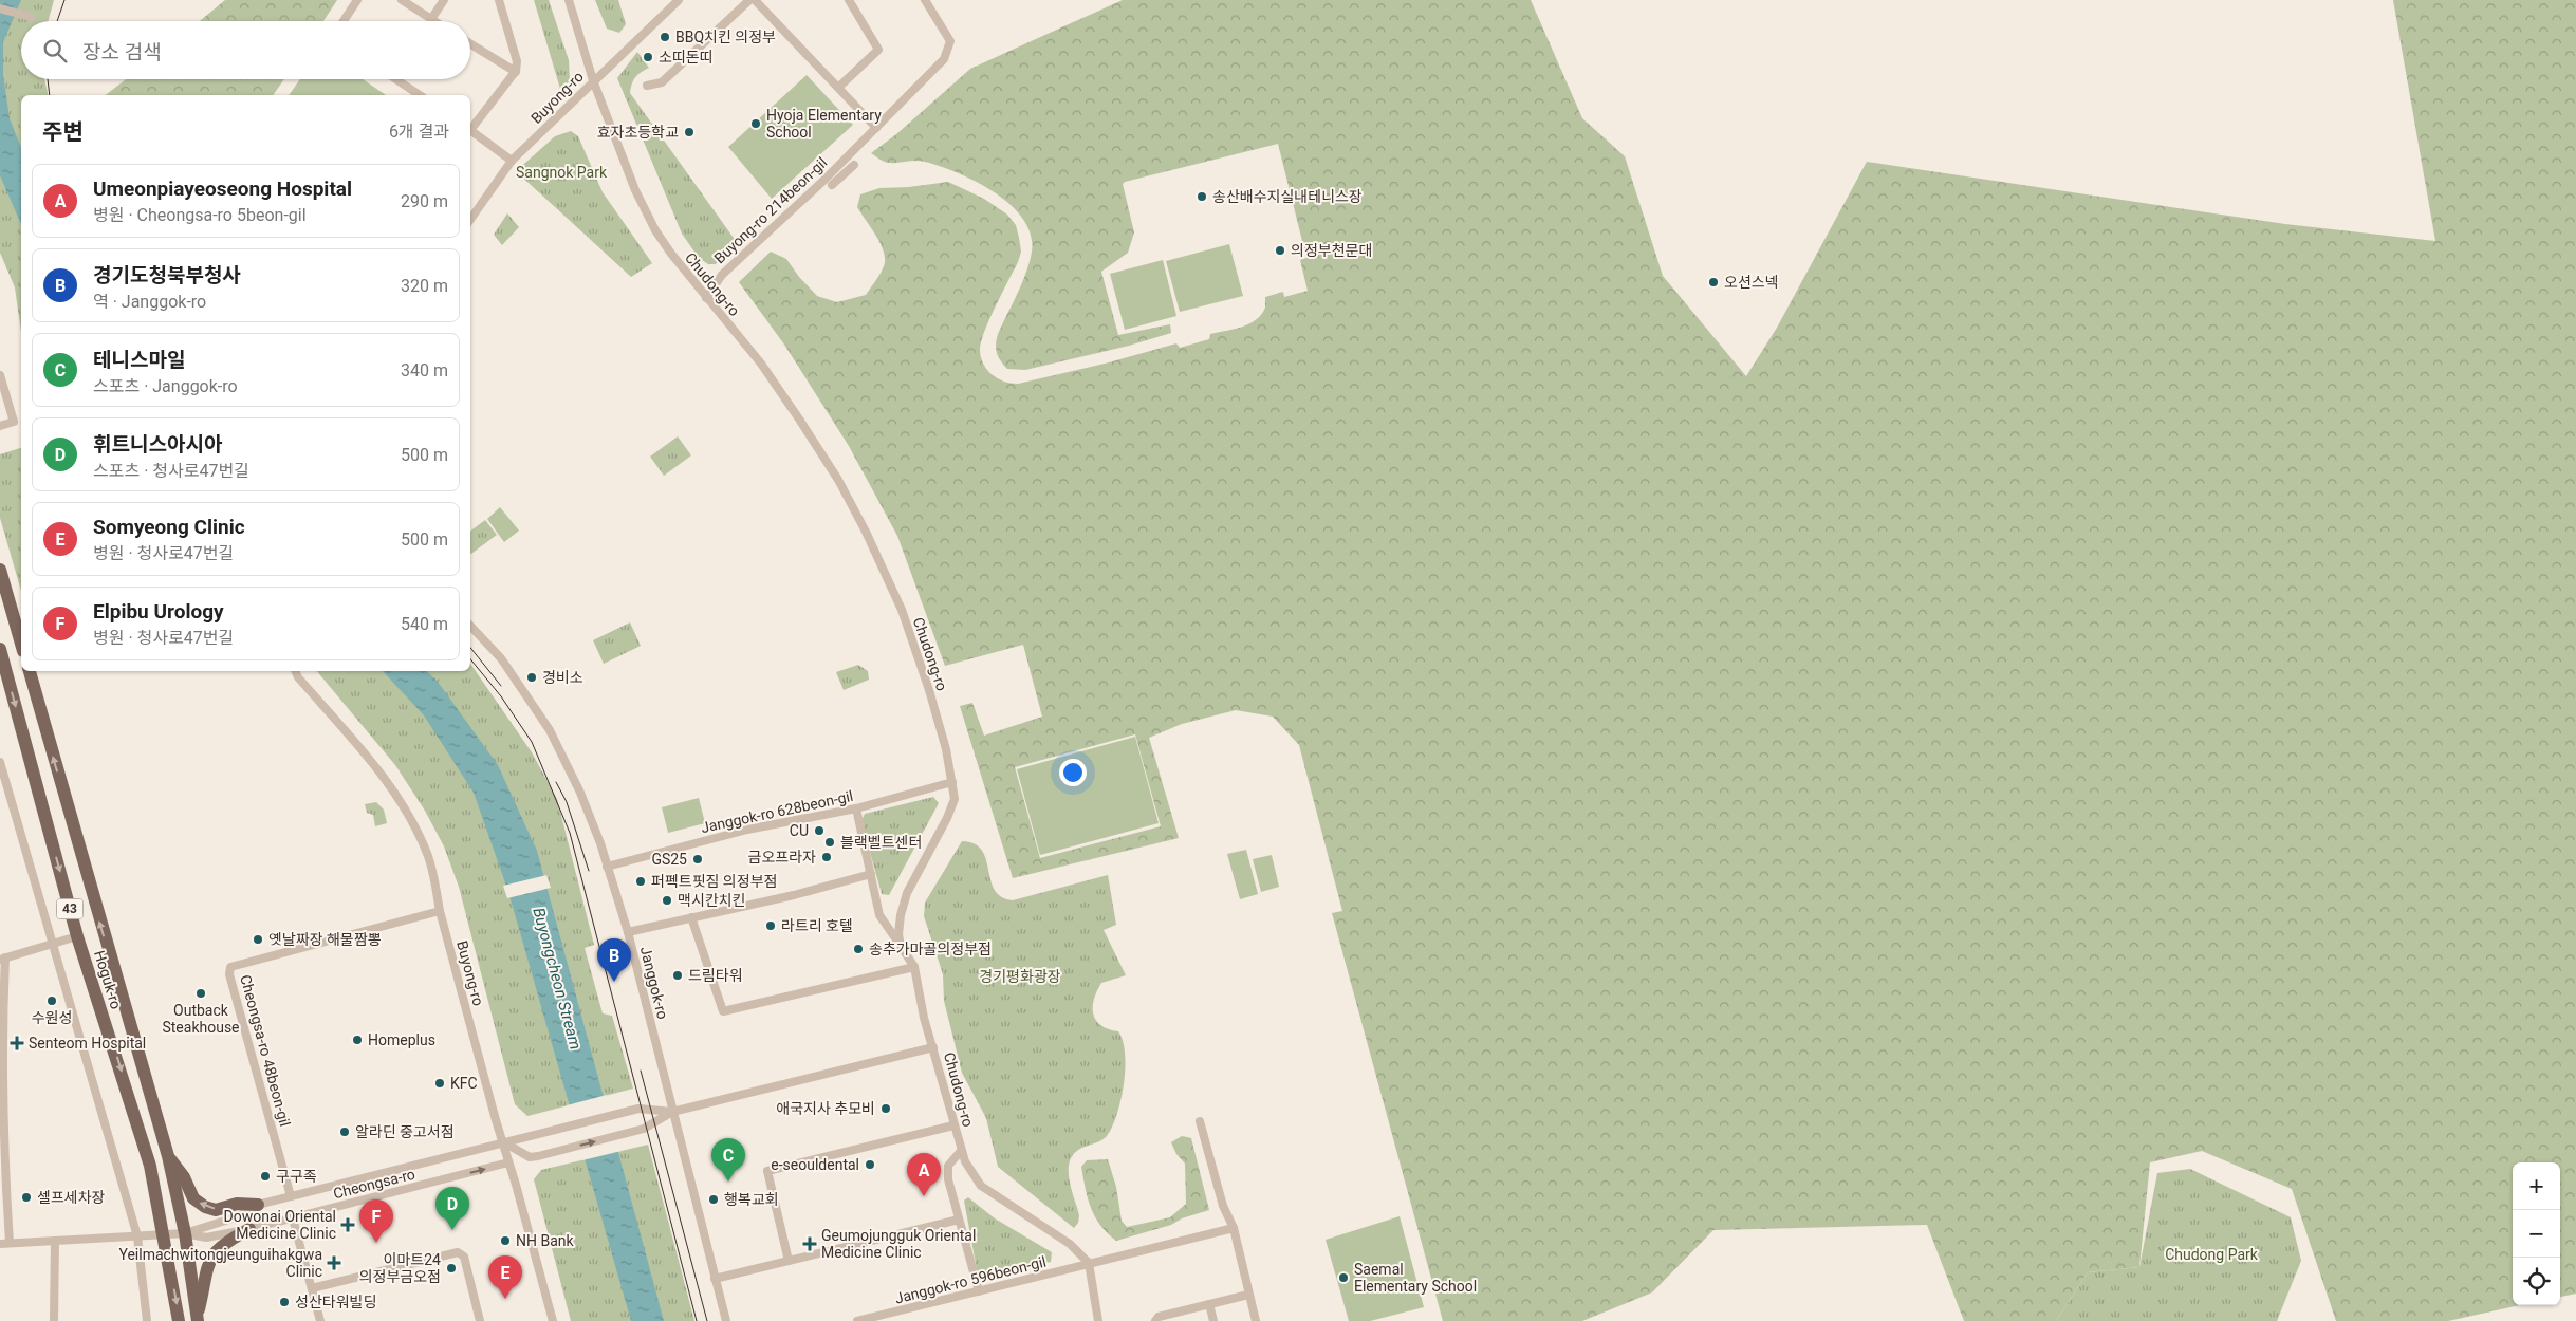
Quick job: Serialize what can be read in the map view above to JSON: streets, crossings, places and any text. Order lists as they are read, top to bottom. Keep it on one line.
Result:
{"streets":{"main road":["43","Hoguk-ro"],"street":["Buyong-ro","Buyong-ro 214beon-gil","Chudong-ro","Janggok-ro 628beon-gil","Janggok-ro","Cheongsa-ro 48beon-gil","Cheongsa-ro","Janggok-ro 596beon-gil"]},"crossings":[["Buyong-ro","Chudong-ro"],["Buyong-ro","Cheongsa-ro 48beon-gil"],["Buyong-ro","Cheongsa-ro"],["Buyong-ro 214beon-gil","Chudong-ro"],["Chudong-ro","Janggok-ro 628beon-gil"],["Chudong-ro","Janggok-ro 596beon-gil"],["Janggok-ro 628beon-gil","Janggok-ro"],["Hoguk-ro","Cheongsa-ro"],["Janggok-ro","Cheongsa-ro"],["Cheongsa-ro 48beon-gil","Cheongsa-ro"]],"water":["Buyongcheon Stream"],"parks":["Sangnok Park","경기평화광장","Chudong Park"],"places":{"other":["BBQ치킨 의정부","소띠돈띠","Hyoja Elementary School","효자초등학교","송산배수지실내테니스장","의정부천문대","오션스넥","경비소","CU","블랙벨트센터","금오프라자","GS25","퍼펙트핏짐 의정부점","맥시칸치킨","라트리 호텔","옛날짜장 해물짬뽕","송추가마골의정부점","드림타워","Outback Steakhouse","수원성","Homeplus","KFC","애국지사 추모비","알라딘 중고서점","e-seouldental","구구족","셀프세차장","행복교회","NH Bank","이마트24 의정부금오점","Saemal Elementary School","성산타워빌딩"],"health":["Senteom Hospital","Dowonai Oriental Medicine Clinic","Geumojungguk Oriental Medicine Clinic","Yeilmachwitongjeunguihakgwa Clinic"]},"page":{"search":"장소 검색","heading":["주변","6개 결과"],"list":[{"mark":"A","name":"Umeonpiayeoseong Hospital","note":"병원 · Cheongsa-ro 5beon-gil","value":"290 m"},{"mark":"B","name":"경기도청북부청사","note":"역 · Janggok-ro","value":"320 m"},{"mark":"C","name":"테니스마일","note":"스포츠 · Janggok-ro","value":"340 m"},{"mark":"D","name":"휘트니스아시아","note":"스포츠 · 청사로47번길","value":"500 m"},{"mark":"E","name":"Somyeong Clinic","note":"병원 · 청사로47번길","value":"500 m"},{"mark":"F","name":"Elpibu Urology","note":"병원 · 청사로47번길","value":"540 m"}],"pins":["B","C","A","D","F","E"],"map_buttons":["+","−"]}}
